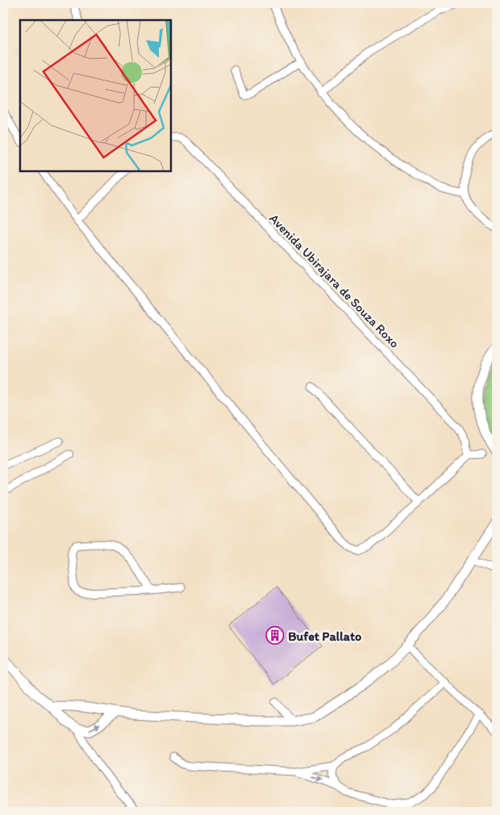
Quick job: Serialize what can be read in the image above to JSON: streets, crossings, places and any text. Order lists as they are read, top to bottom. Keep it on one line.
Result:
{"streets":{"street":["Avenida Ubirajara de Souza Roxo"]},"places":{"building":["Bufet Pallato"]}}
